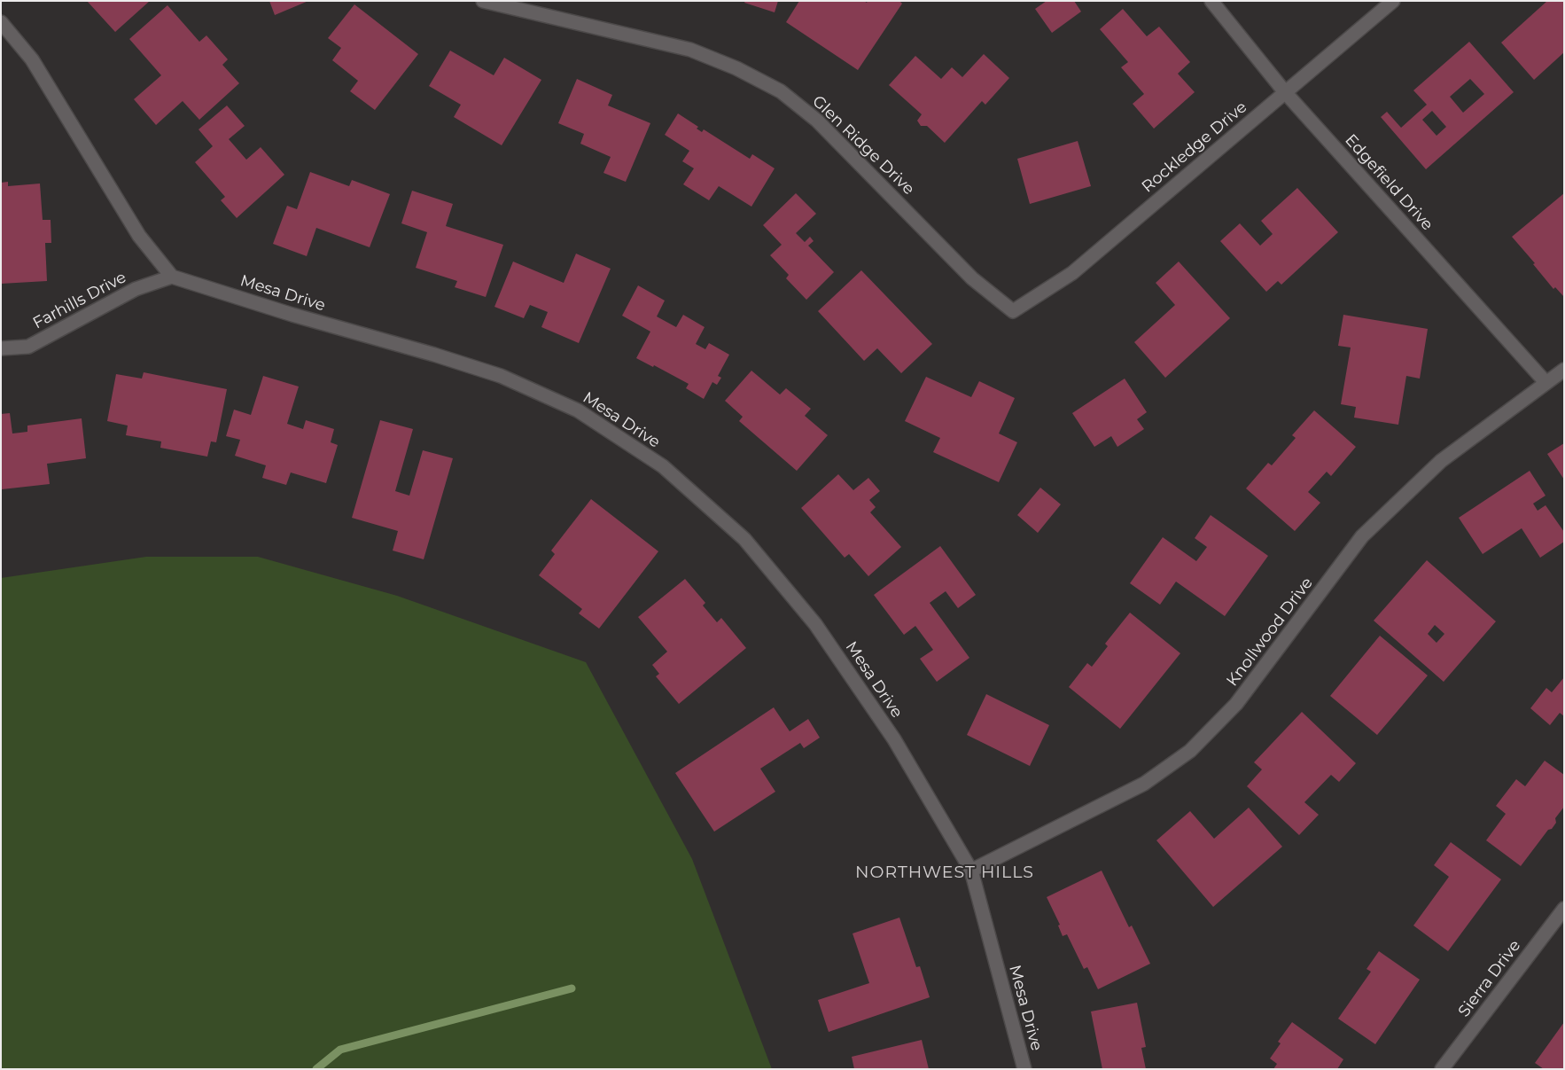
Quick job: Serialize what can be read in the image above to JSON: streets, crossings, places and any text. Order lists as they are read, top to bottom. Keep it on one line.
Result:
{"streets":{"street":["Glen Ridge Drive","Rockledge Drive","Edgefield Drive","Mesa Drive","Farhills Drive","Knollwood Drive","Sierra Drive"]},"crossings":[["Glen Ridge Drive","Rockledge Drive"],["Rockledge Drive","Edgefield Drive"],["Edgefield Drive","Knollwood Drive"],["Mesa Drive","Farhills Drive"],["Mesa Drive","Knollwood Drive"]],"districts":["NORTHWEST HILLS"]}
